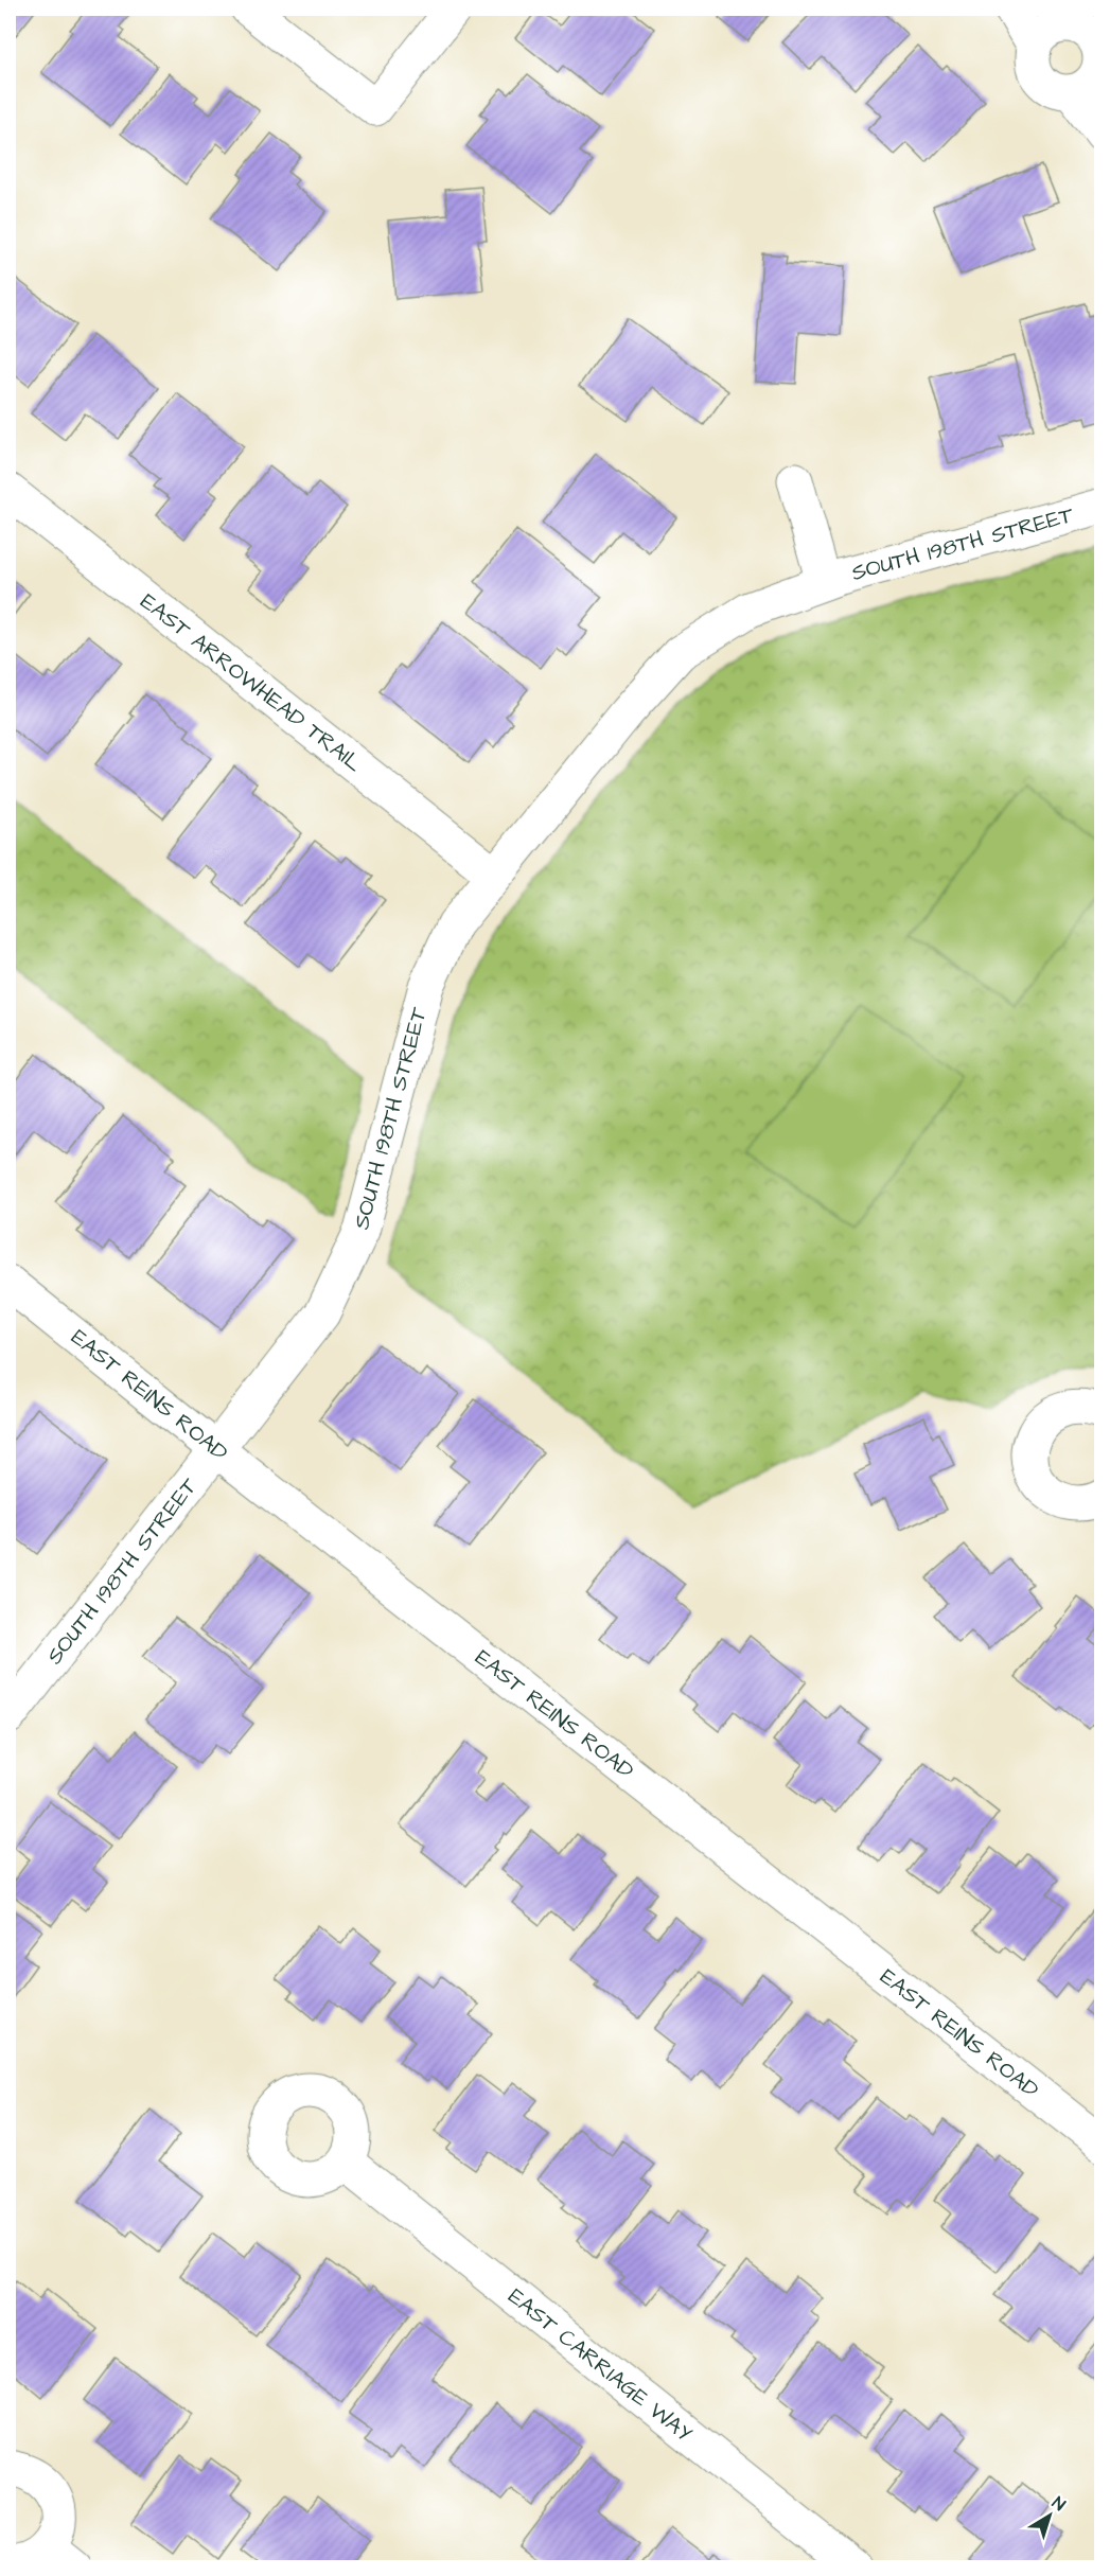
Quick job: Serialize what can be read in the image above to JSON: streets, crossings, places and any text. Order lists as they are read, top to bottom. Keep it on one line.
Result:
{"streets":{"street":["SOUTH 198TH STREET","EAST ARROWHEAD TRAIL","EAST REINS ROAD","EAST CARRIAGE WAY"]},"crossings":[["SOUTH 198TH STREET","EAST ARROWHEAD TRAIL"],["SOUTH 198TH STREET","EAST REINS ROAD"]],"north":"top right"}
